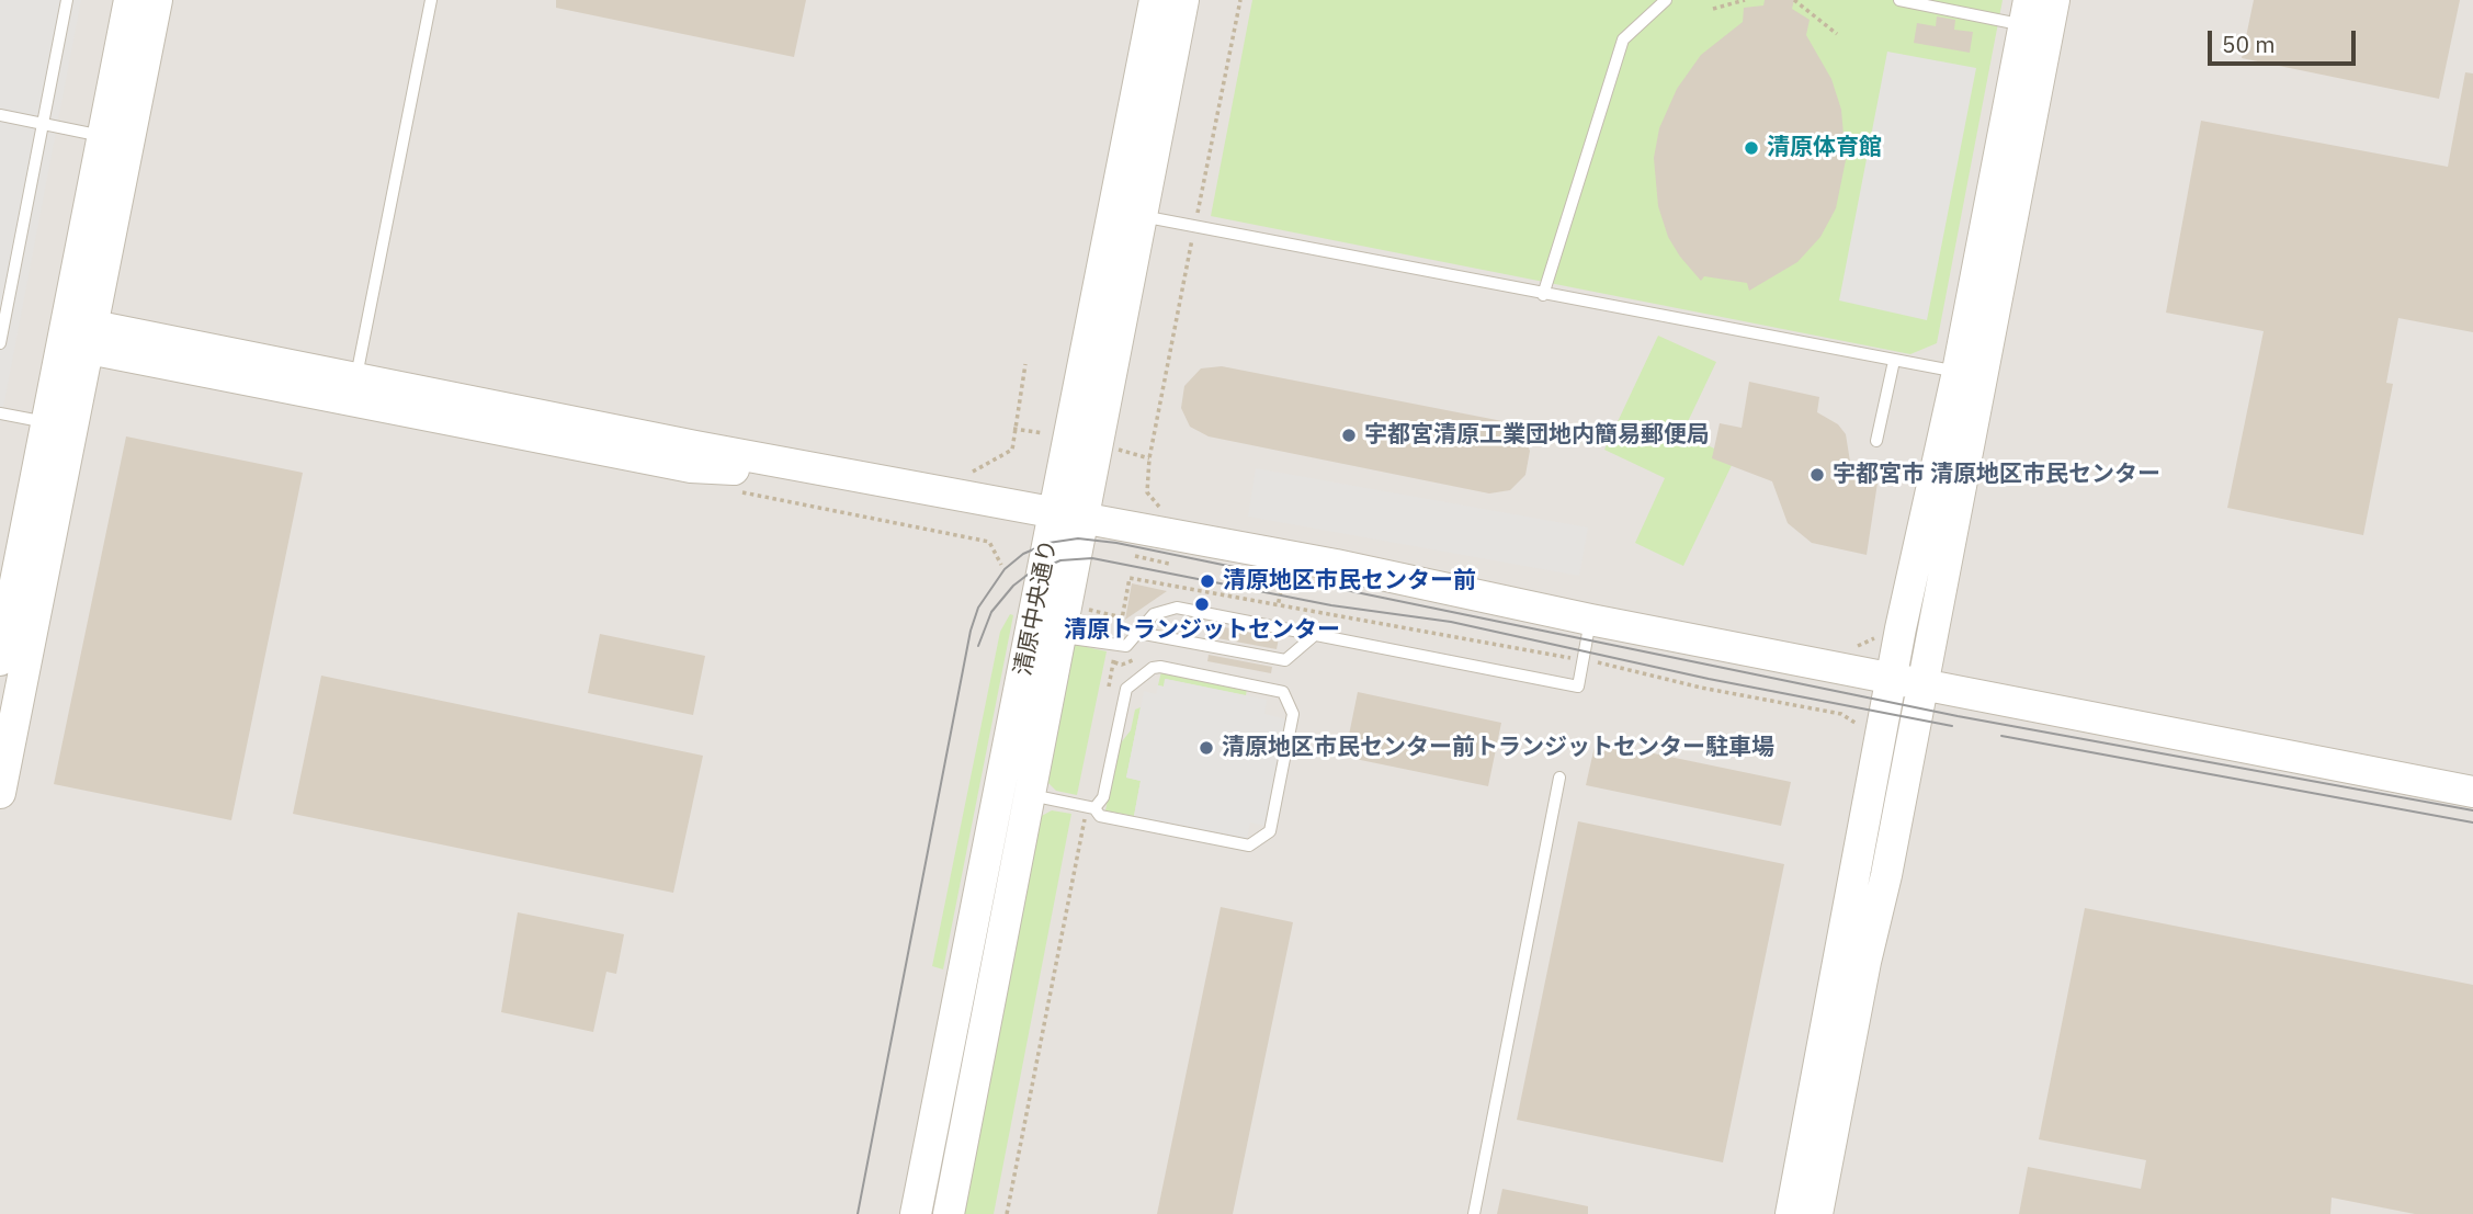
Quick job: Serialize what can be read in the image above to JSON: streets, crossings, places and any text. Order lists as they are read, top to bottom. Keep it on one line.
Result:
{"streets":{"street":["清原中央通り"]},"places":["清原体育館","宇都宮清原工業団地内簡易郵便局","宇都宮市 清原地区市民センター","清原地区市民センター前","清原トランジットセンター","清原地区市民センター前トランジットセンター駐車場"],"scale_bar":"50 m"}
